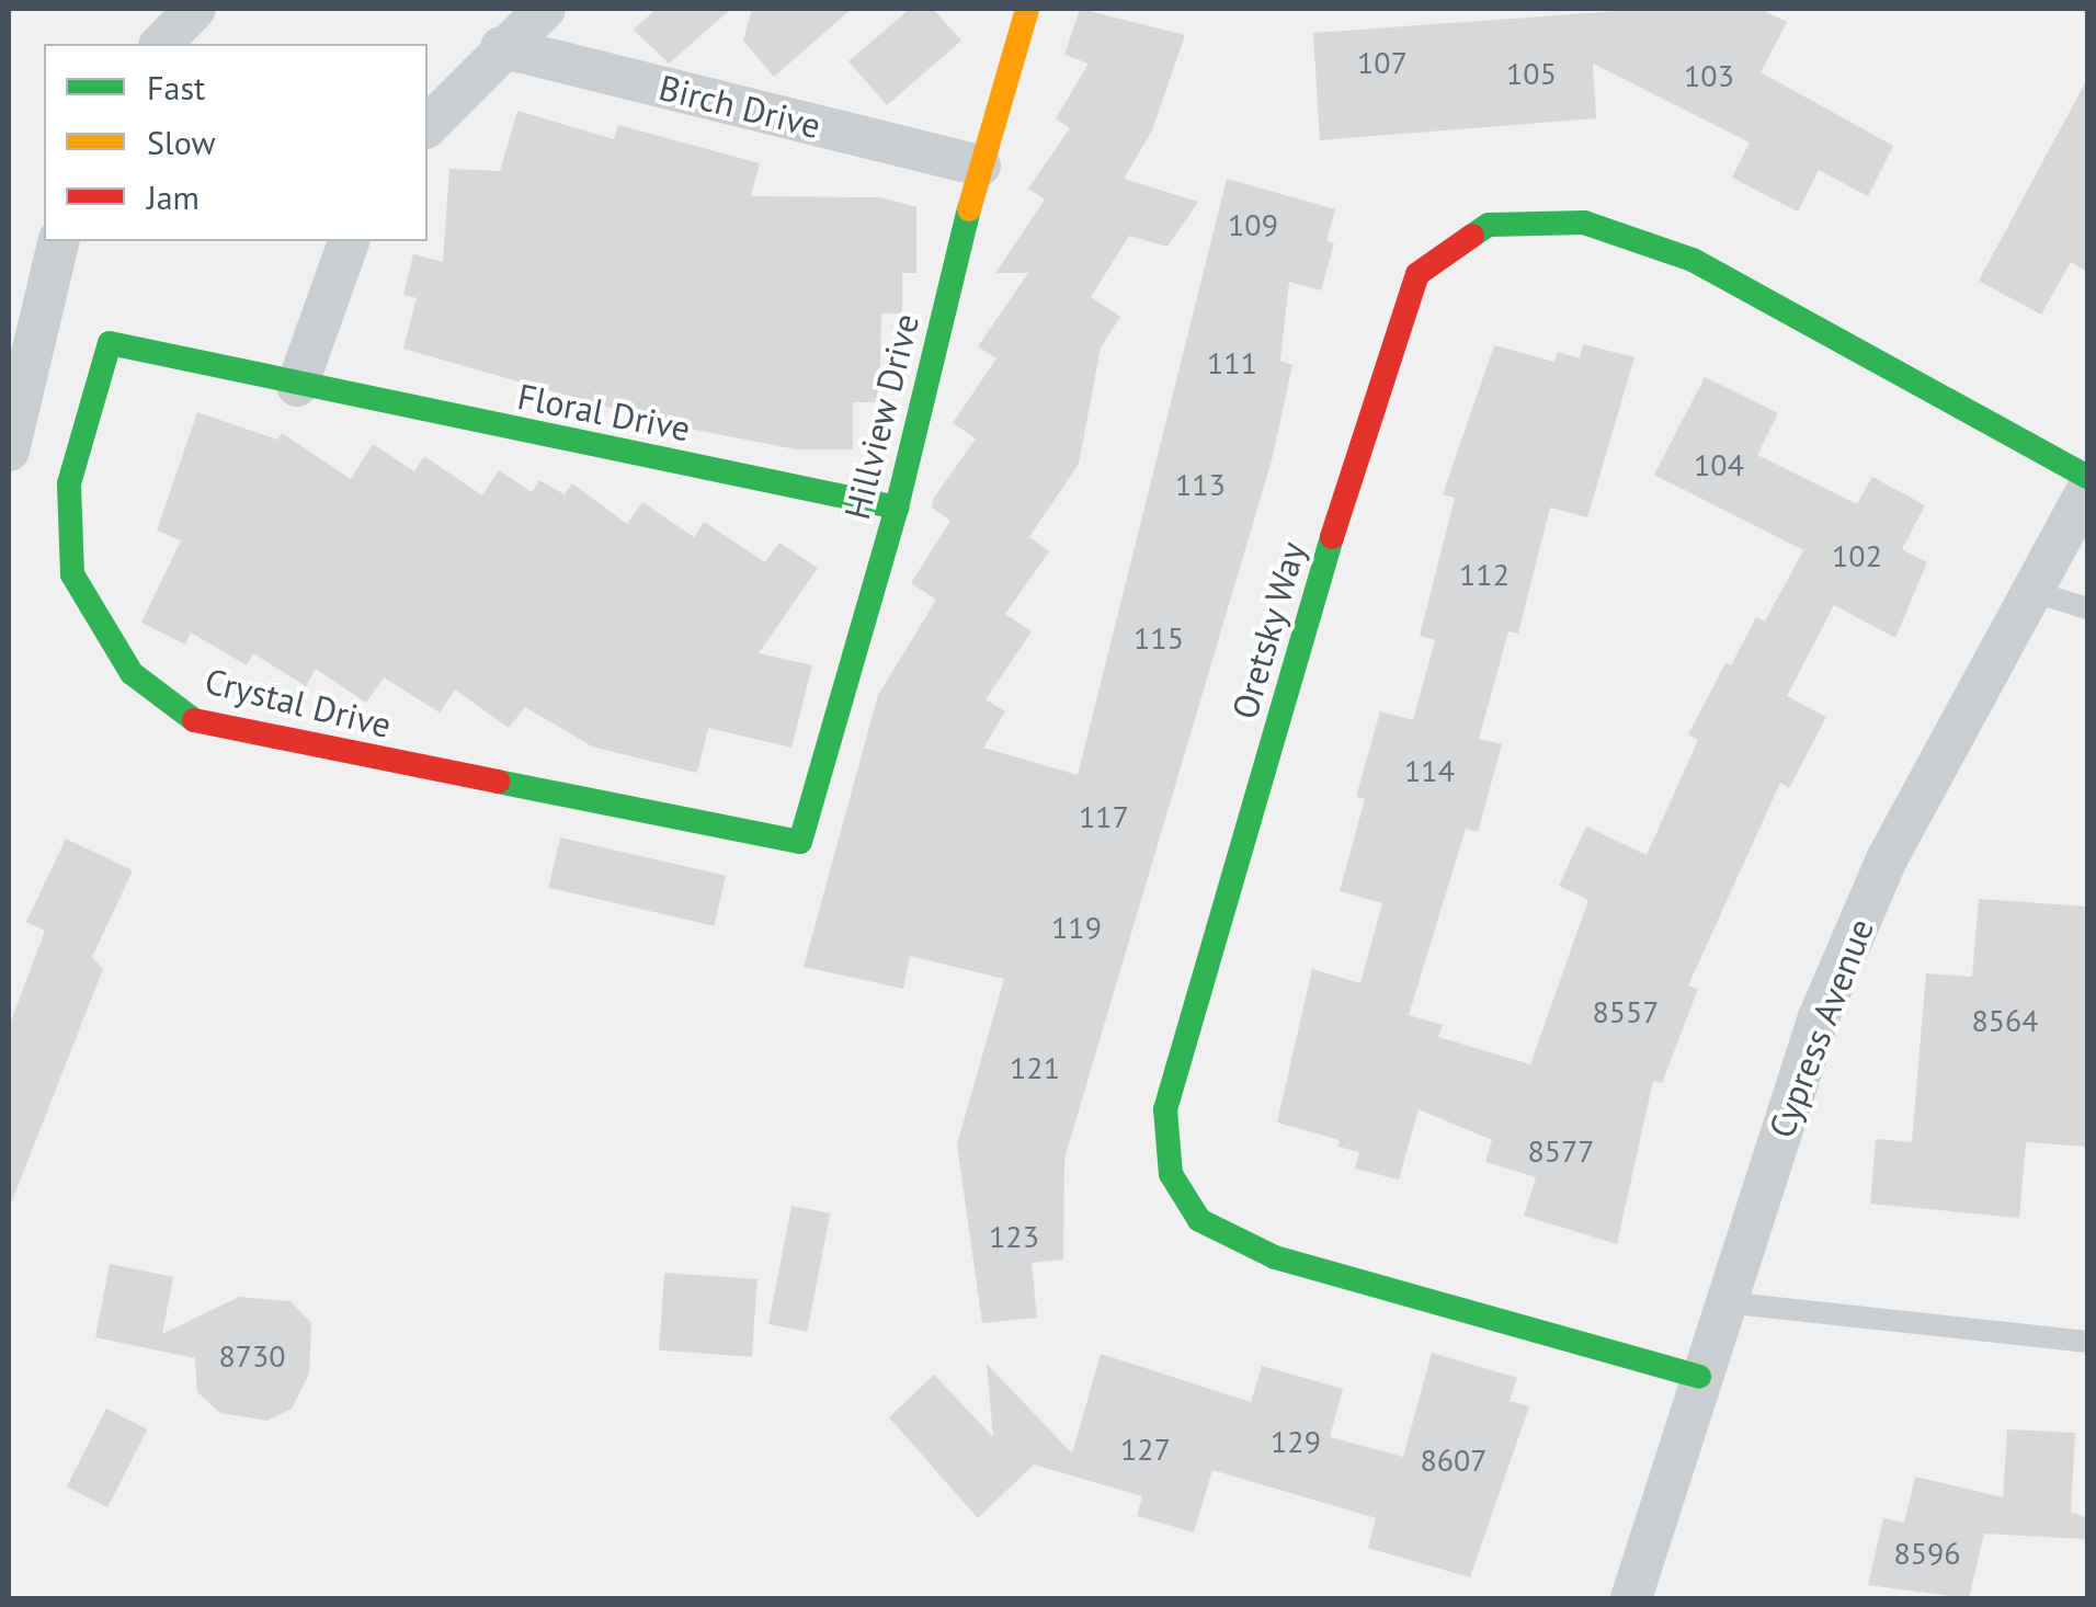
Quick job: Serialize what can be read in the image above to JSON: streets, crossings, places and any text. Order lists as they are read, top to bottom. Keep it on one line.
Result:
{"streets":{"street":["Birch Drive","Floral Drive","Hillview Drive","Oretsky Way","Crystal Drive","Cypress Avenue"]},"crossings":[["Birch Drive","Hillview Drive"],["Floral Drive","Hillview Drive"],["Floral Drive","Crystal Drive"],["Hillview Drive","Crystal Drive"],["Oretsky Way","Cypress Avenue"]],"house_numbers":["107","105","103","109","111","104","113","102","112","115","114","117","119","8557","8564","121","8577","123","8730","129","127","8607","8596"],"legend":["Fast","Slow","Jam"]}
